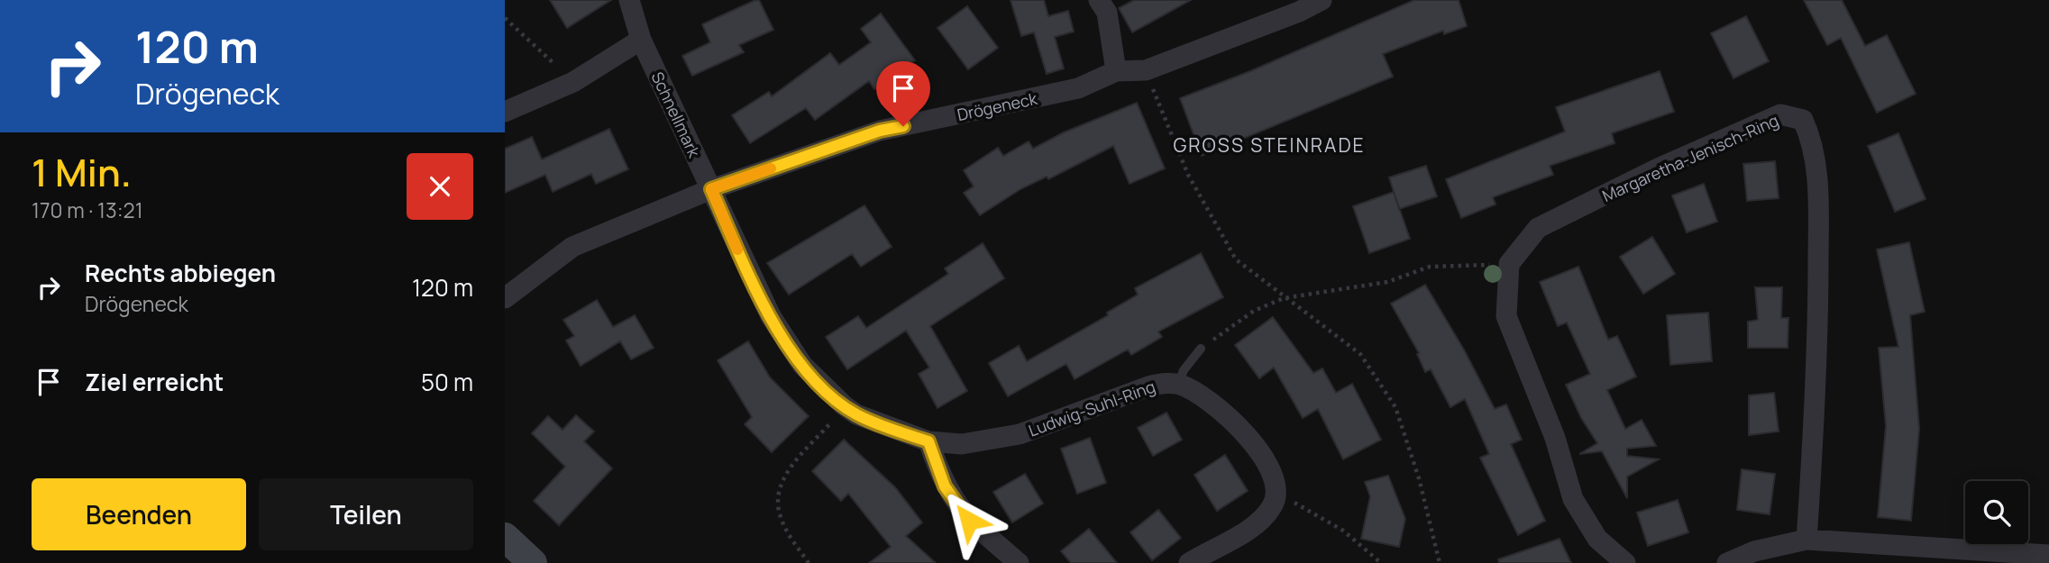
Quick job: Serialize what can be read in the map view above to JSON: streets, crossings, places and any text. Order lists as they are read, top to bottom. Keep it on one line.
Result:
{"streets":{"street":["Drögeneck","Schnellmark","Margaretha-Jenisch-Ring","Ludwig-Suhl-Ring"]},"crossings":[["Drögeneck","Schnellmark"],["Drögeneck","Ludwig-Suhl-Ring"],["Schnellmark","Ludwig-Suhl-Ring"]],"districts":["GROSS STEINRADE"],"page":{"turn":["120 m","Drögeneck"],"heading":["1 Min.","170 m · 13:21"],"list":[{"name":"Rechts abbiegen","note":"Drögeneck","value":"120 m"},{"name":"Ziel erreicht","value":"50 m"}],"buttons":["Beenden","Teilen"]}}
